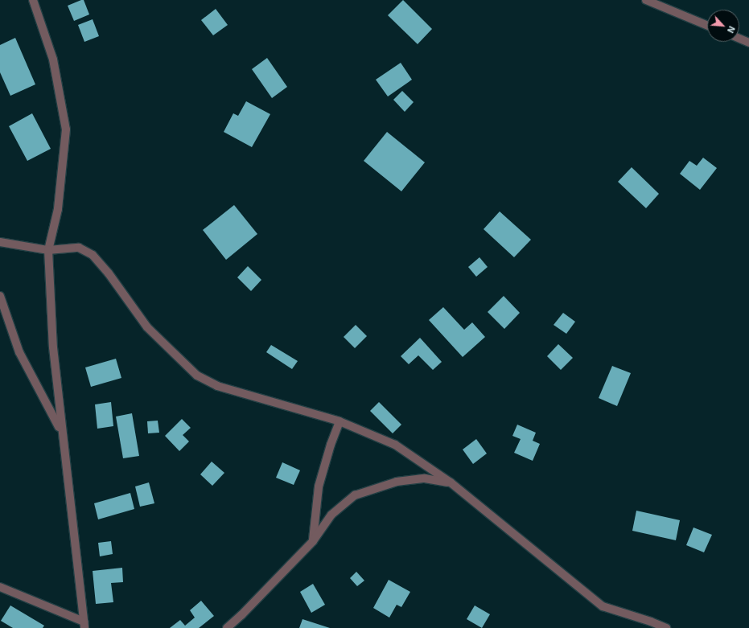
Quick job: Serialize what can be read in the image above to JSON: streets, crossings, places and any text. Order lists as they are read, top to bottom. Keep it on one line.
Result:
{"north":"bottom right"}
